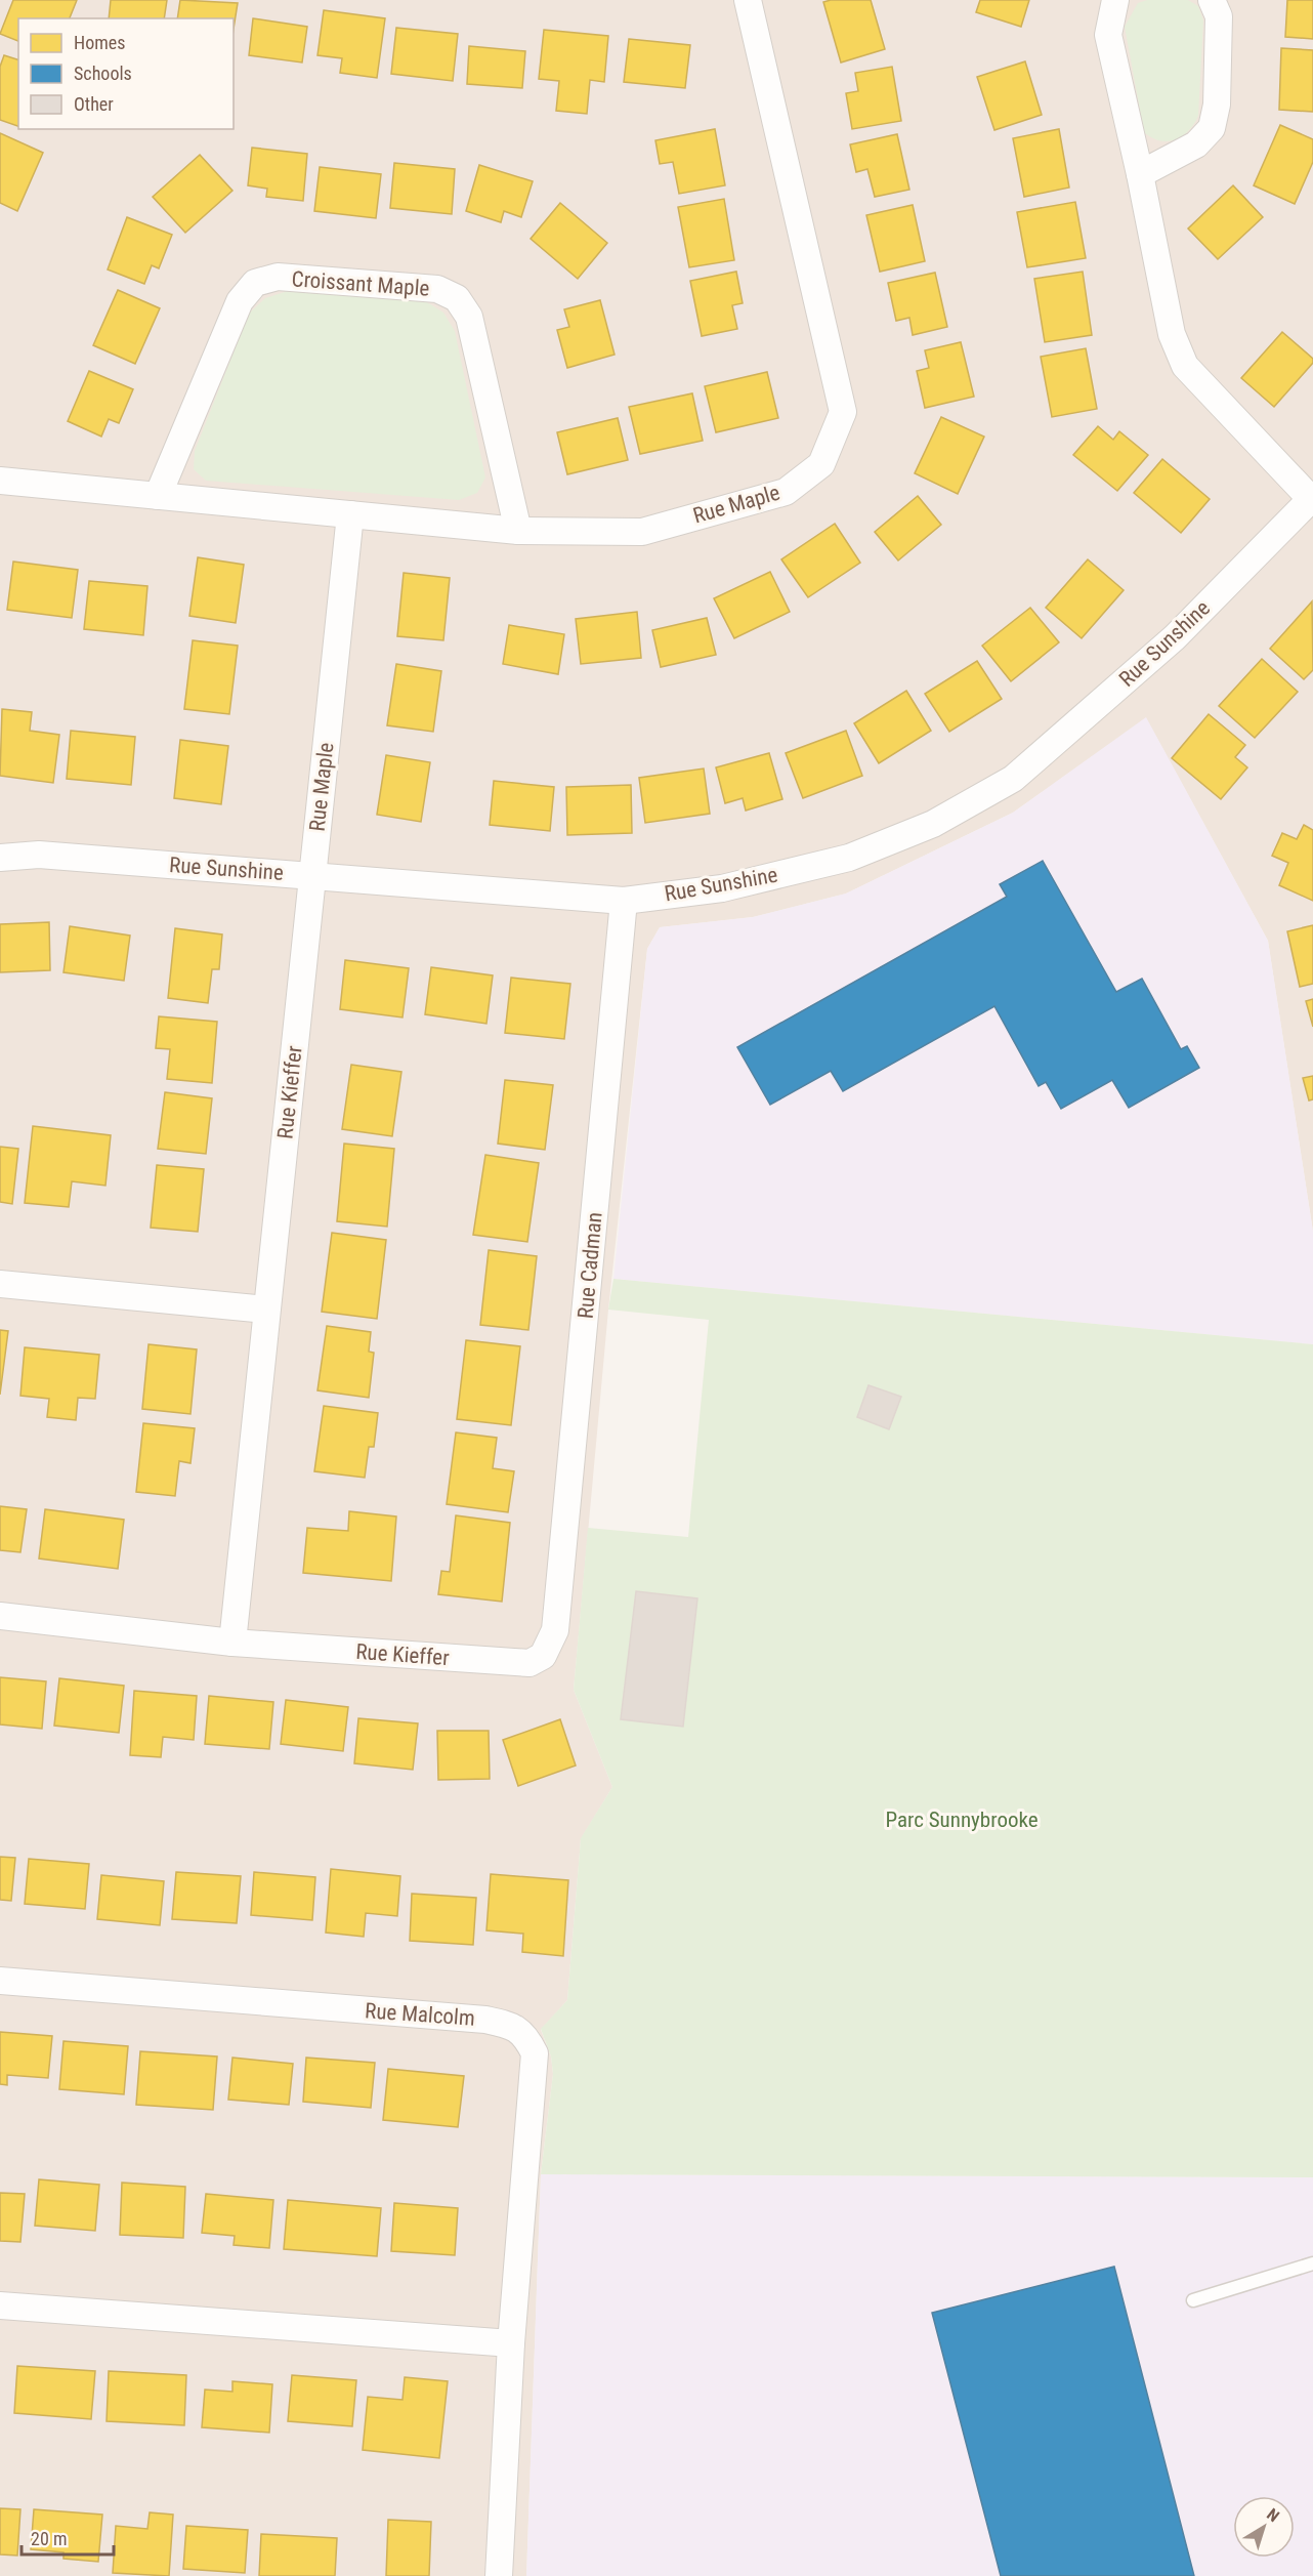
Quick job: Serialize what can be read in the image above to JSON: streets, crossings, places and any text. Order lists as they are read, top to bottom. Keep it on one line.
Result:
{"streets":{"street":["Croissant Maple","Rue Maple","Rue Sunshine","Rue Kieffer","Rue Cadman","Rue Malcolm"]},"crossings":[["Croissant Maple","Rue Maple"],["Rue Maple","Rue Sunshine"],["Rue Maple","Rue Kieffer"],["Rue Sunshine","Rue Kieffer"],["Rue Sunshine","Rue Cadman"],["Rue Kieffer","Rue Cadman"]],"parks":["Parc Sunnybrooke"],"legend":["Homes","Schools","Other"],"scale_bar":"20 m","north":"top right"}
